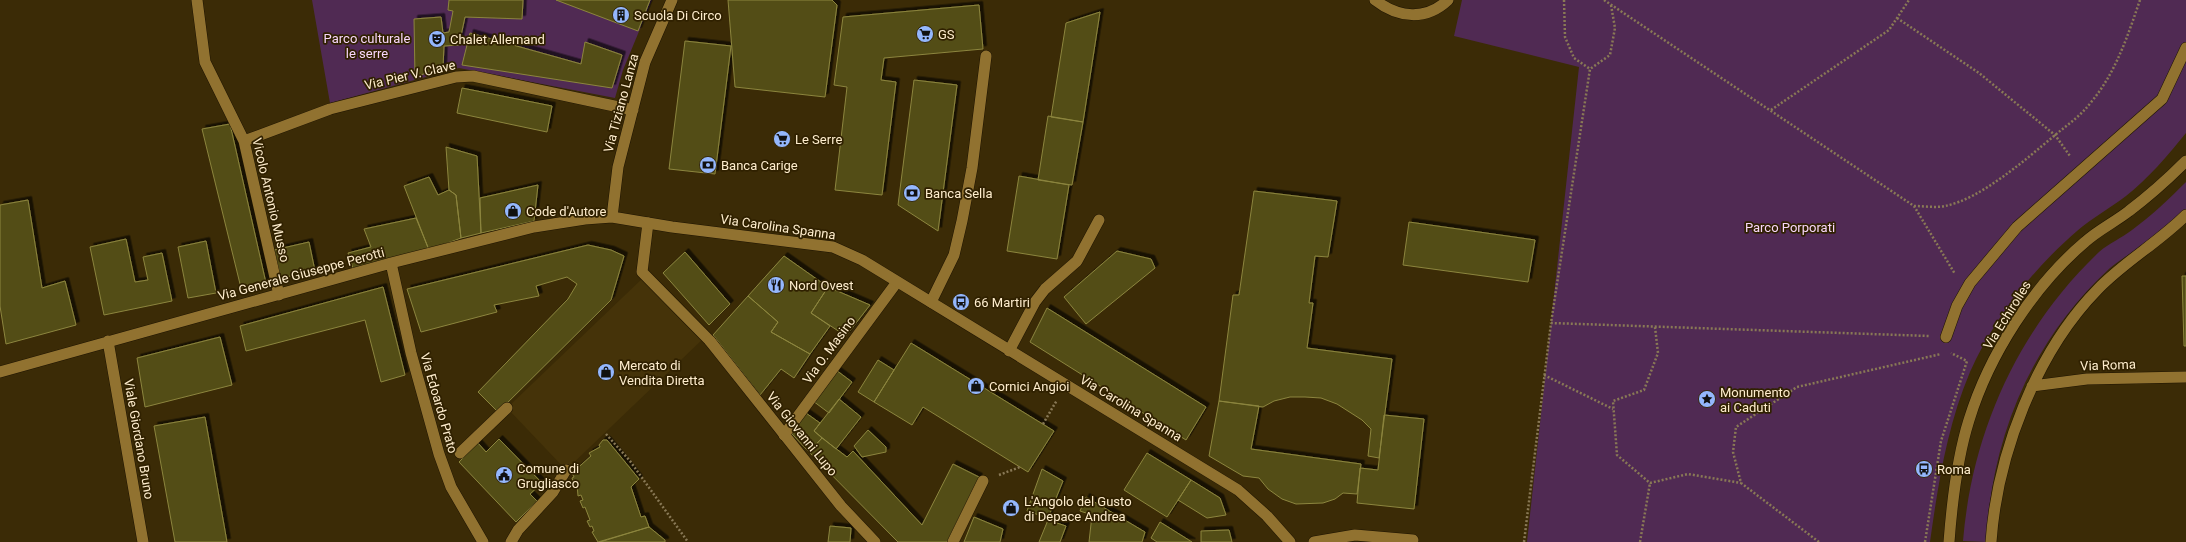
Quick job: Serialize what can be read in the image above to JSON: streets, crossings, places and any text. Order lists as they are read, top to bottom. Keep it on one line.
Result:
{"streets":{"street":["Via Pier V. Clave","Via Tiziano Lanza","Vicolo Antonio Musso","Via Carolina Spanna","Via Generale Giuseppe Perotti","Via Echirolles","Via O. Masino","Via Roma","Via Edoardo Prato","Via Giovanni Lupo","Viale Giordano Bruno"]},"crossings":[["Via Pier V. Clave","Via Tiziano Lanza"],["Via Pier V. Clave","Vicolo Antonio Musso"],["Via Tiziano Lanza","Via Carolina Spanna"],["Via Tiziano Lanza","Via Generale Giuseppe Perotti"],["Vicolo Antonio Musso","Via Generale Giuseppe Perotti"],["Via Carolina Spanna","Via Generale Giuseppe Perotti"],["Via Carolina Spanna","Via O. Masino"],["Via Carolina Spanna","Via Giovanni Lupo"],["Via Generale Giuseppe Perotti","Via Edoardo Prato"],["Via Generale Giuseppe Perotti","Viale Giordano Bruno"],["Via O. Masino","Via Giovanni Lupo"]],"parks":["Parco culturale le serre","Parco Porporati"],"places":{"building":["Scuola Di Circo"],"supermarket":["GS","Le Serre"],"theatre":["Chalet Allemand"],"bank":["Banca Carige","Banca Sella"],"shop":["Code d'Autore","Mercato di Vendita Diretta","Cornici Angioi","L'Angolo del Gusto di Depace Andrea"],"restaurant":["Nord Ovest"],"bus stop":["66 Martiri","Roma"],"place":["Monumento ai Caduti"],"public building":["Comune di Grugliasco"]}}
